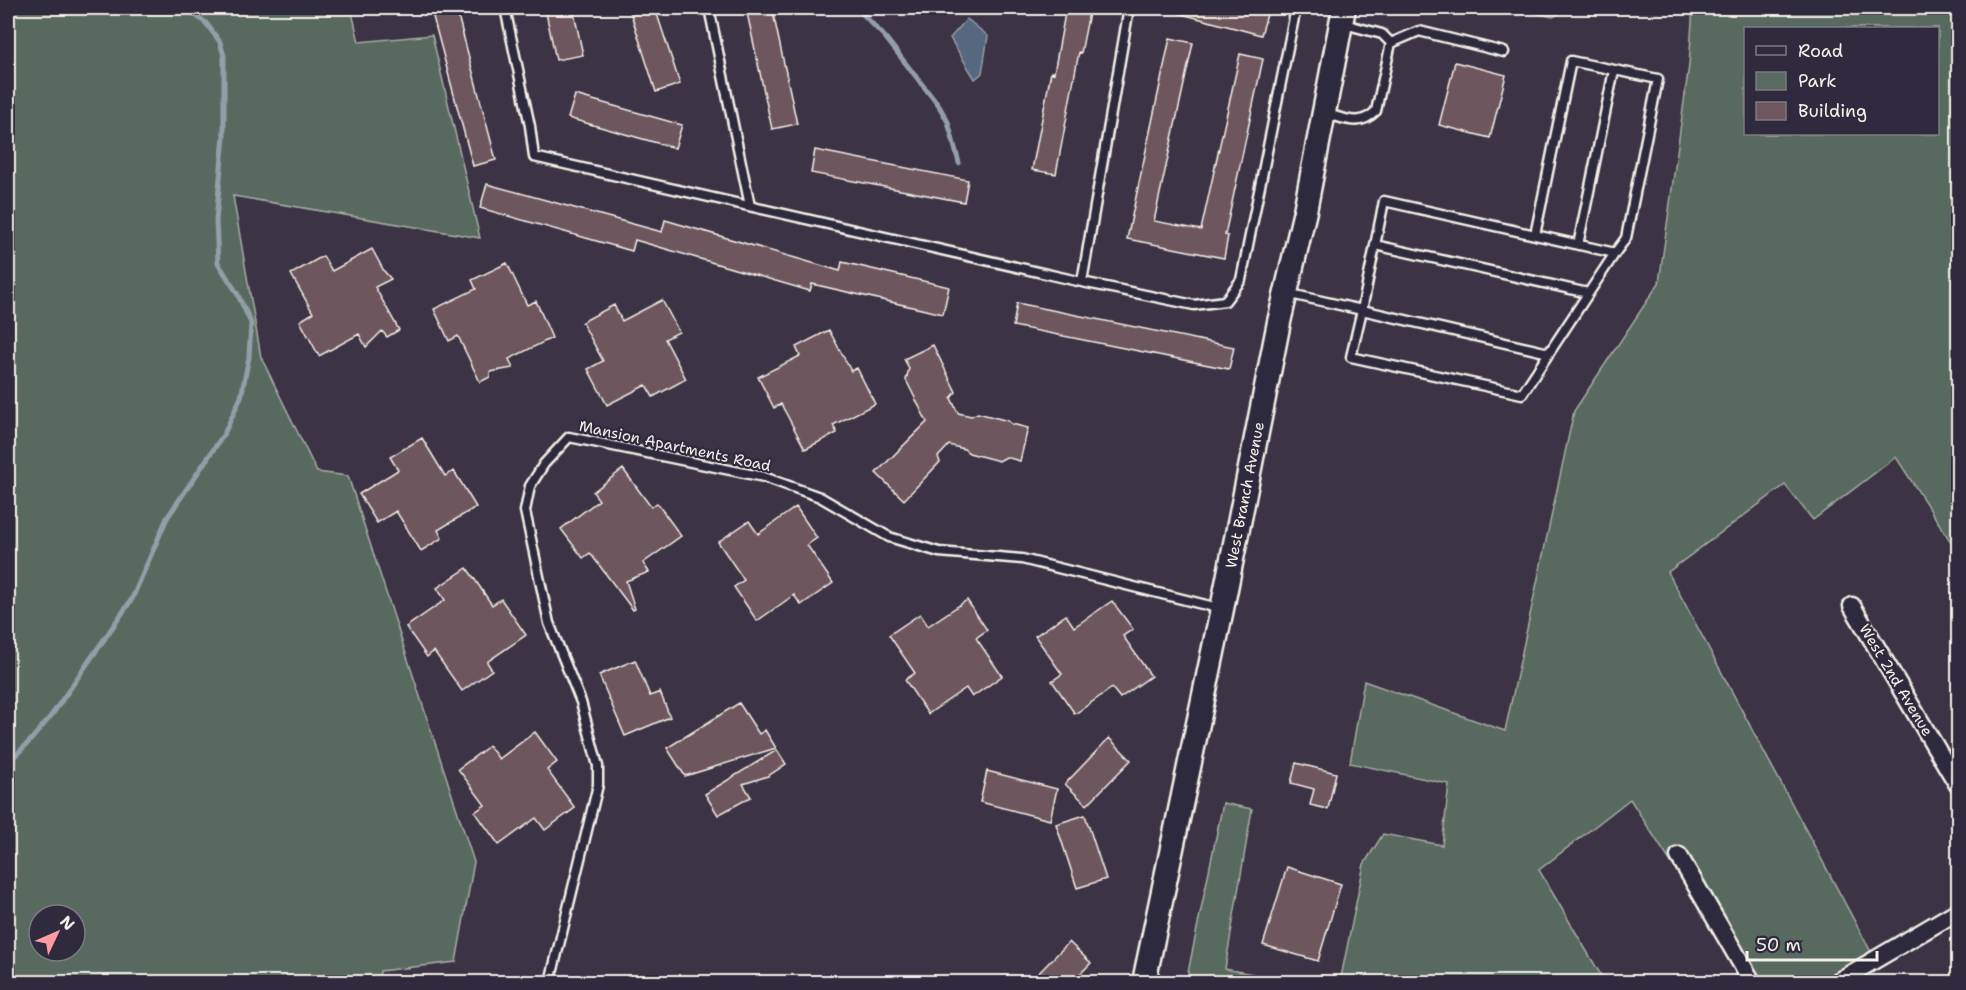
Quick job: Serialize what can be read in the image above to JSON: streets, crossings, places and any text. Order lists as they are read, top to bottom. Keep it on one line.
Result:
{"streets":{"street":["West Branch Avenue","West 2nd Avenue"],"lane":["Mansion Apartments Road"]},"crossings":[["Mansion Apartments Road","West Branch Avenue"]],"legend":["Road","Park","Building"],"scale_bar":"50 m","north":"top right"}
